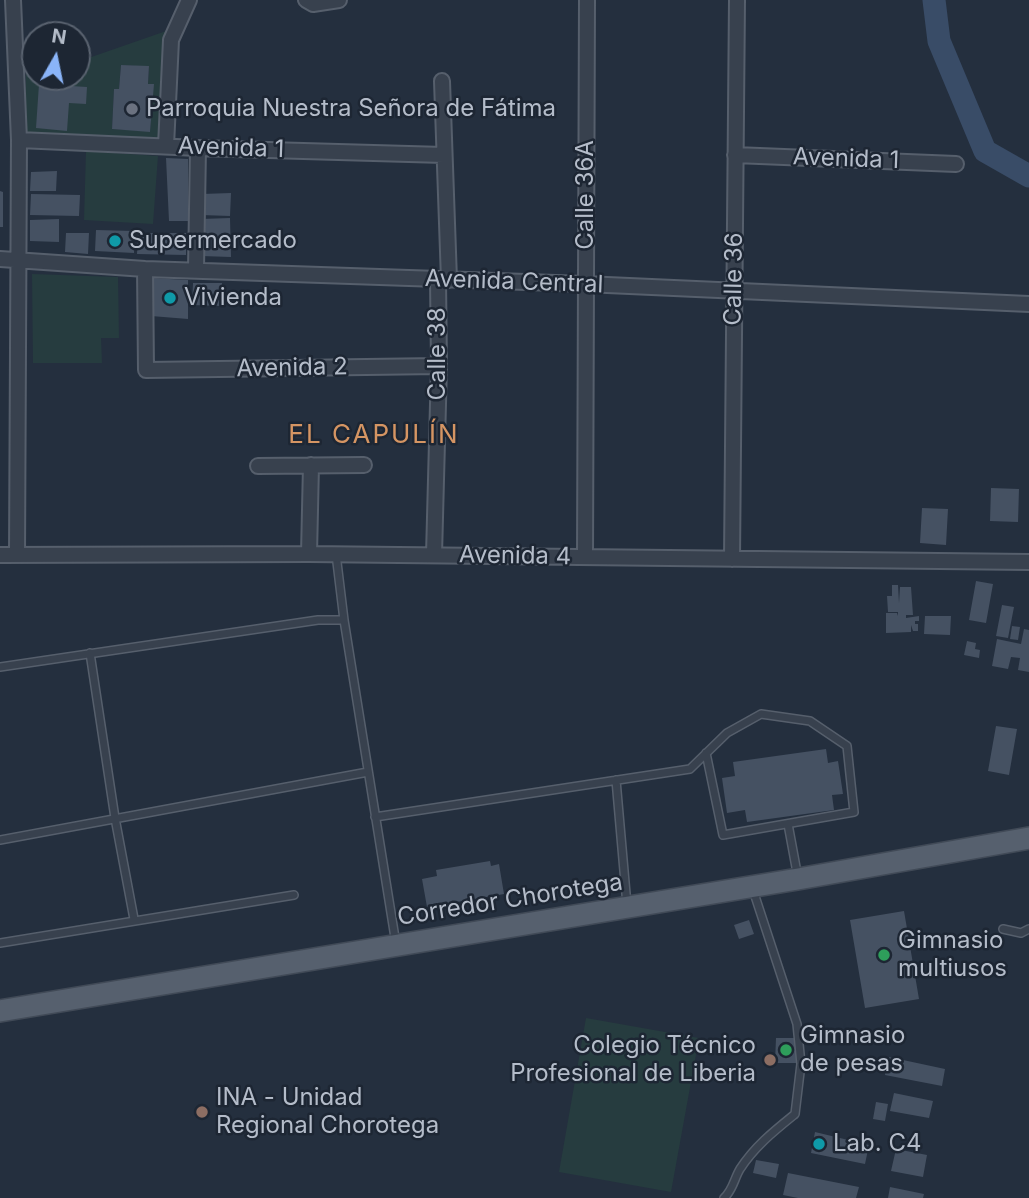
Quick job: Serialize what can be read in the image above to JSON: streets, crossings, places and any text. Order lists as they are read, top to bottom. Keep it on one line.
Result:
{"streets":{"main road":["Corredor Chorotega"],"street":["Avenida 1","Calle 36A","Calle 36","Avenida Central","Calle 38","Avenida 2","Avenida 4"]},"crossings":[["Avenida 1","Calle 36"],["Avenida 1","Calle 38"],["Calle 36A","Avenida Central"],["Calle 36A","Avenida 4"],["Calle 36","Avenida Central"],["Calle 36","Avenida 4"],["Avenida Central","Calle 38"],["Avenida Central","Avenida 2"],["Calle 38","Avenida 2"],["Calle 38","Avenida 4"]],"districts":["EL CAPULÍN"],"places":["Parroquia Nuestra Señora de Fátima","Supermercado","Vivienda","Gimnasio multiusos","Gimnasio de pesas","Colegio Técnico Profesional de Liberia","INA - Unidad Regional Chorotega","Lab. C4"],"north":"top"}
